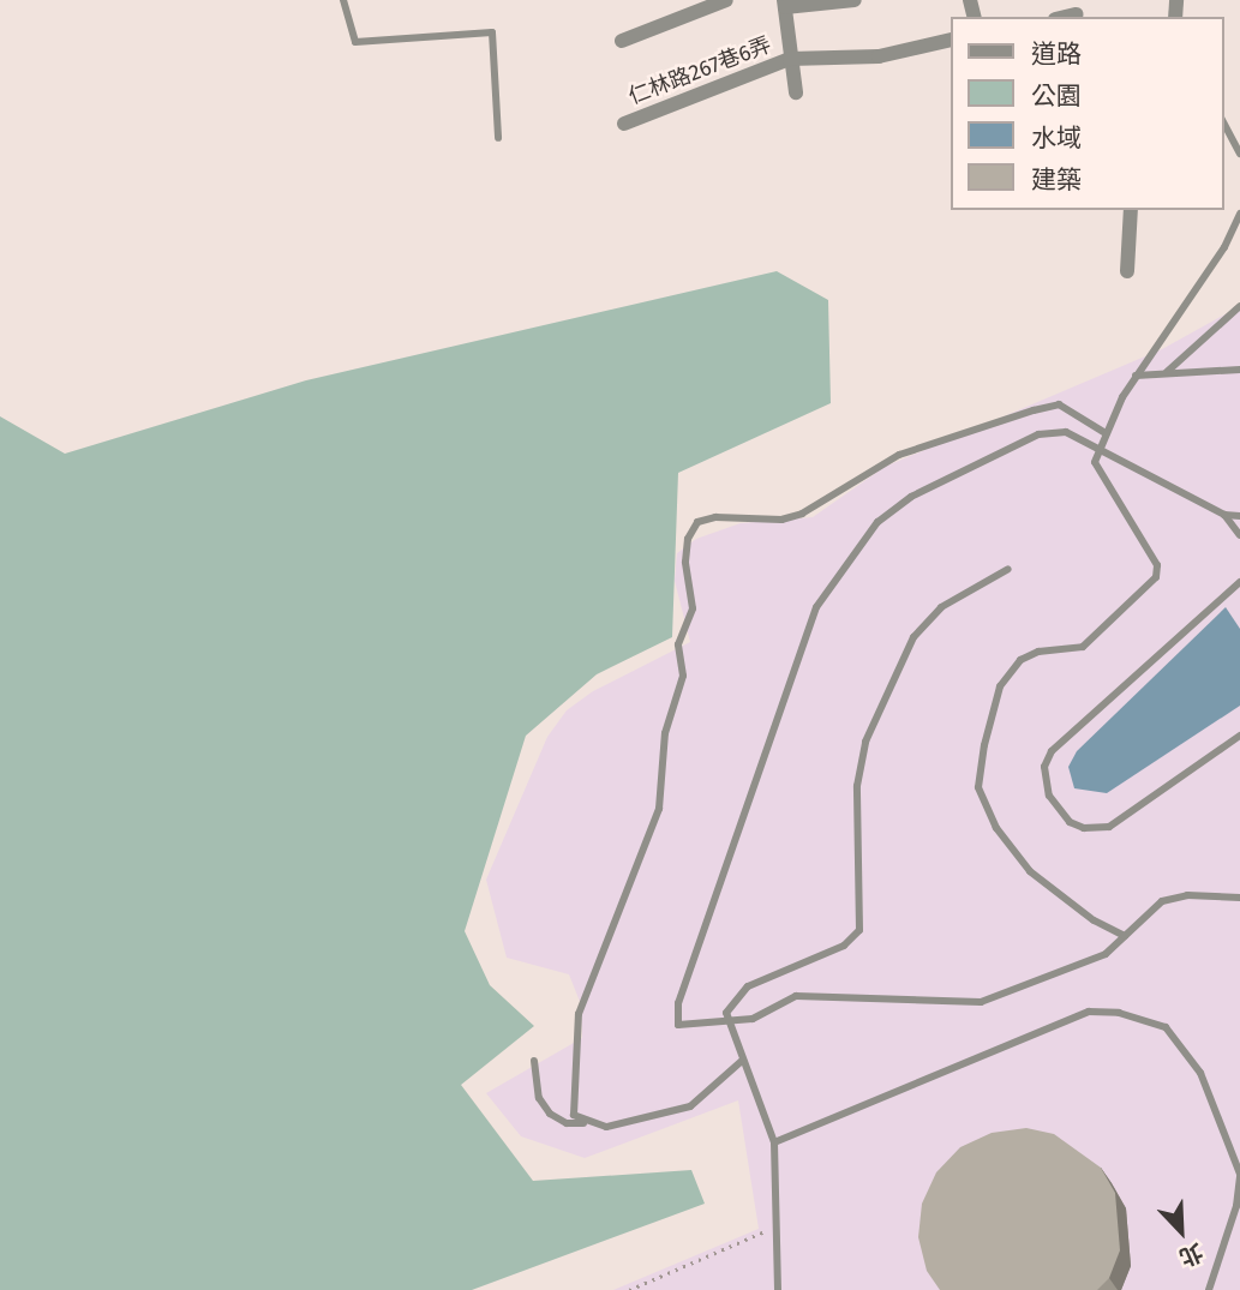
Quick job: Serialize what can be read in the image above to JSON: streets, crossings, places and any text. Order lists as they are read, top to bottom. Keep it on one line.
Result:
{"streets":{"street":["仁林路267巷6弄"]},"legend":["道路","公園","水域","建築"],"north":"bottom right"}
